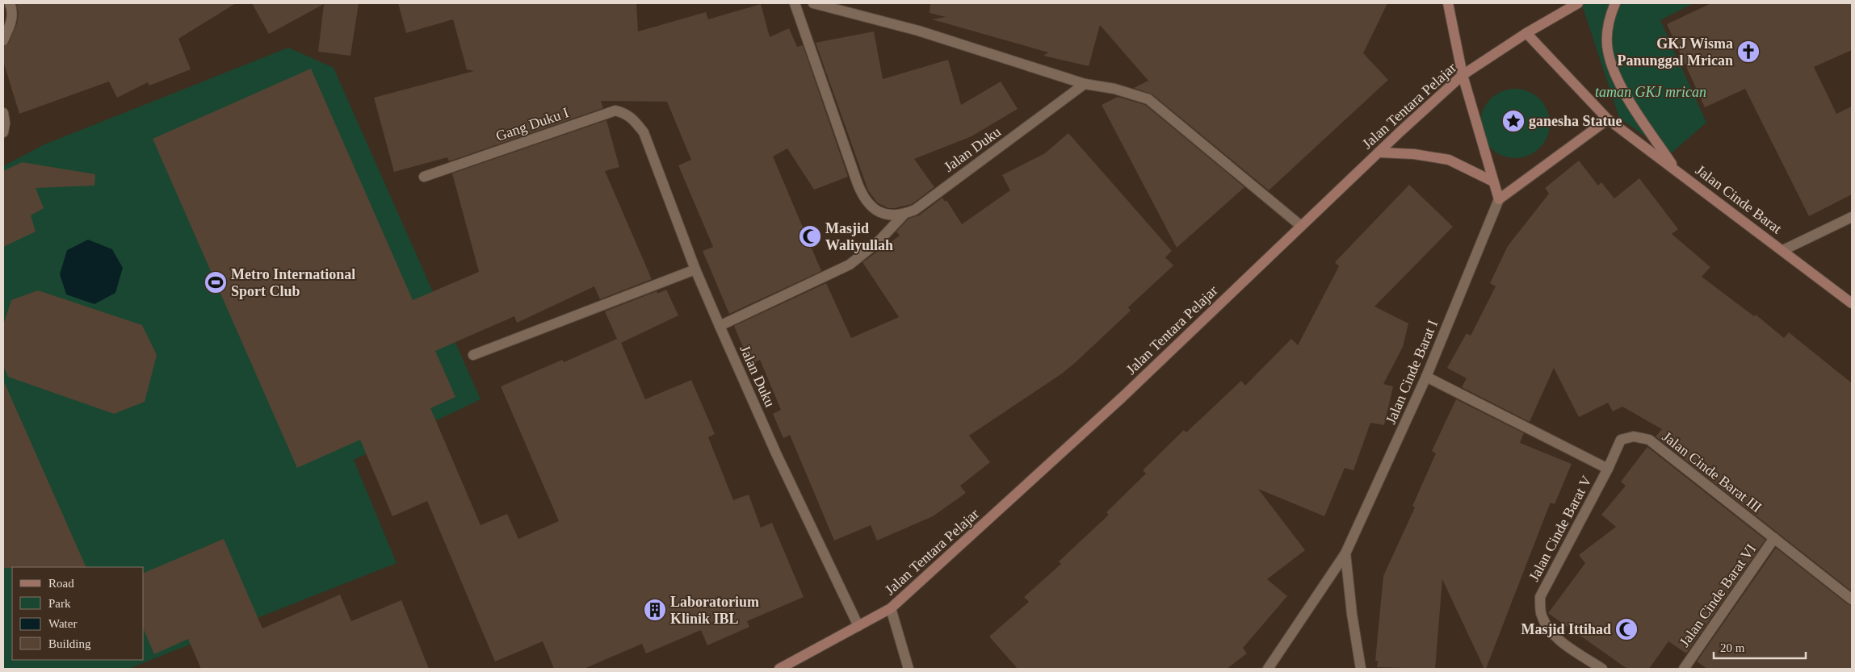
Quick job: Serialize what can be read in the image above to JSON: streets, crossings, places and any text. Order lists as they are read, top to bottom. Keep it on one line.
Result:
{"streets":{"main road":["Jalan Tentara Pelajar","Jalan Cinde Barat"],"street":["Gang Duku I","Jalan Duku","Jalan Cinde Barat I","Jalan Cinde Barat III","Jalan Cinde Barat V","Jalan Cinde Barat VI"]},"crossings":[["Jalan Tentara Pelajar","Jalan Duku"],["Jalan Tentara Pelajar","Jalan Cinde Barat"],["Gang Duku I","Jalan Duku"],["Jalan Cinde Barat III","Jalan Cinde Barat V"],["Jalan Cinde Barat III","Jalan Cinde Barat VI"]],"parks":["taman GKJ mrican"],"places":{"church":["GKJ Wisma Panunggal Mrican"],"place":["ganesha Statue"],"mosque":["Masjid Waliyullah","Masjid Ittihad"],"sports":["Metro International Sport Club"],"building":["Laboratorium Klinik IBL"]},"legend":["Road","Park","Water","Building"],"scale_bar":"20 m"}
